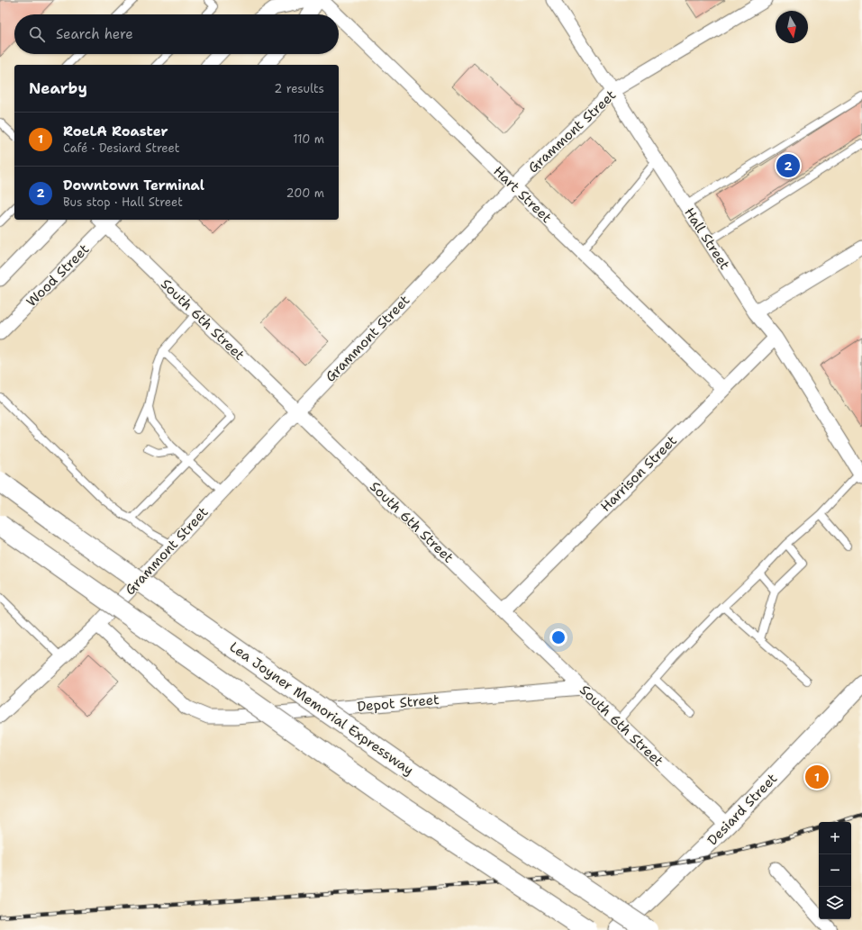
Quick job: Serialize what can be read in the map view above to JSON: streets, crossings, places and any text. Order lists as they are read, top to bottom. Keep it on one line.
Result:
{"streets":{"main road":["Lea Joyner Memorial Expressway"],"street":["Grammont Street","Hart Street","Hall Street","Wood Street","South 6th Street","Harrison Street","Depot Street","Desiard Street"]},"crossings":[["Grammont Street","Hart Street"],["Grammont Street","Hall Street"],["Grammont Street","South 6th Street"],["Grammont Street","Depot Street"],["Hart Street","Harrison Street"],["Hall Street","Harrison Street"],["Wood Street","South 6th Street"],["South 6th Street","Harrison Street"],["South 6th Street","Depot Street"],["South 6th Street","Desiard Street"]],"north":"bottom","page":{"search":"Search here","heading":["Nearby","2 results"],"list":[{"mark":"1","name":"RoeLA Roaster","note":"Café · Desiard Street","value":"110 m"},{"mark":"2","name":"Downtown Terminal","note":"Bus stop · Hall Street","value":"200 m"}],"pins":["2","1"],"map_buttons":["+","−"]}}
